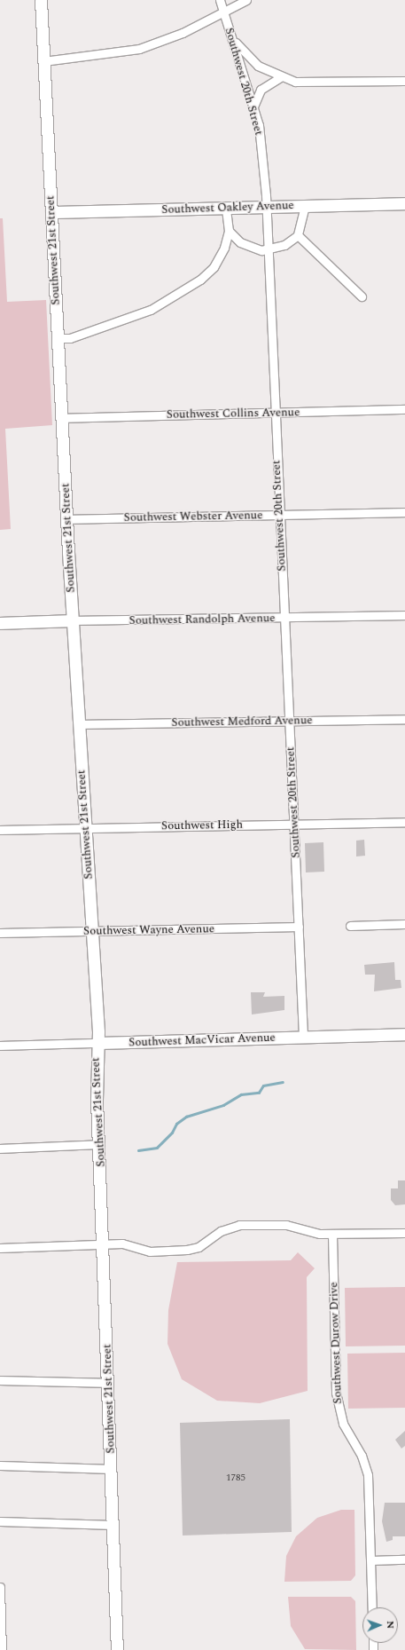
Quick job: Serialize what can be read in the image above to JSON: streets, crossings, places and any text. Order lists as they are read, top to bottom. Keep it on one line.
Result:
{"streets":{"main road":["Southwest Oakley Avenue","Southwest 21st Street","Southwest Randolph Avenue","Southwest MacVicar Avenue"],"street":["Southwest 20th Street","Southwest Collins Avenue","Southwest Webster Avenue","Southwest Medford Avenue","Southwest High","Southwest Wayne Avenue","Southwest Durow Drive"]},"crossings":[["Southwest 20th Street","Southwest Oakley Avenue"],["Southwest 20th Street","Southwest Collins Avenue"],["Southwest 20th Street","Southwest Webster Avenue"],["Southwest 20th Street","Southwest Randolph Avenue"],["Southwest 20th Street","Southwest Medford Avenue"],["Southwest 20th Street","Southwest High"],["Southwest 20th Street","Southwest Wayne Avenue"],["Southwest 20th Street","Southwest MacVicar Avenue"],["Southwest Oakley Avenue","Southwest 21st Street"],["Southwest 21st Street","Southwest Collins Avenue"],["Southwest 21st Street","Southwest Webster Avenue"],["Southwest 21st Street","Southwest Randolph Avenue"],["Southwest 21st Street","Southwest Medford Avenue"],["Southwest 21st Street","Southwest High"],["Southwest 21st Street","Southwest Wayne Avenue"],["Southwest 21st Street","Southwest MacVicar Avenue"]],"house_numbers":["1785"],"north":"right"}
